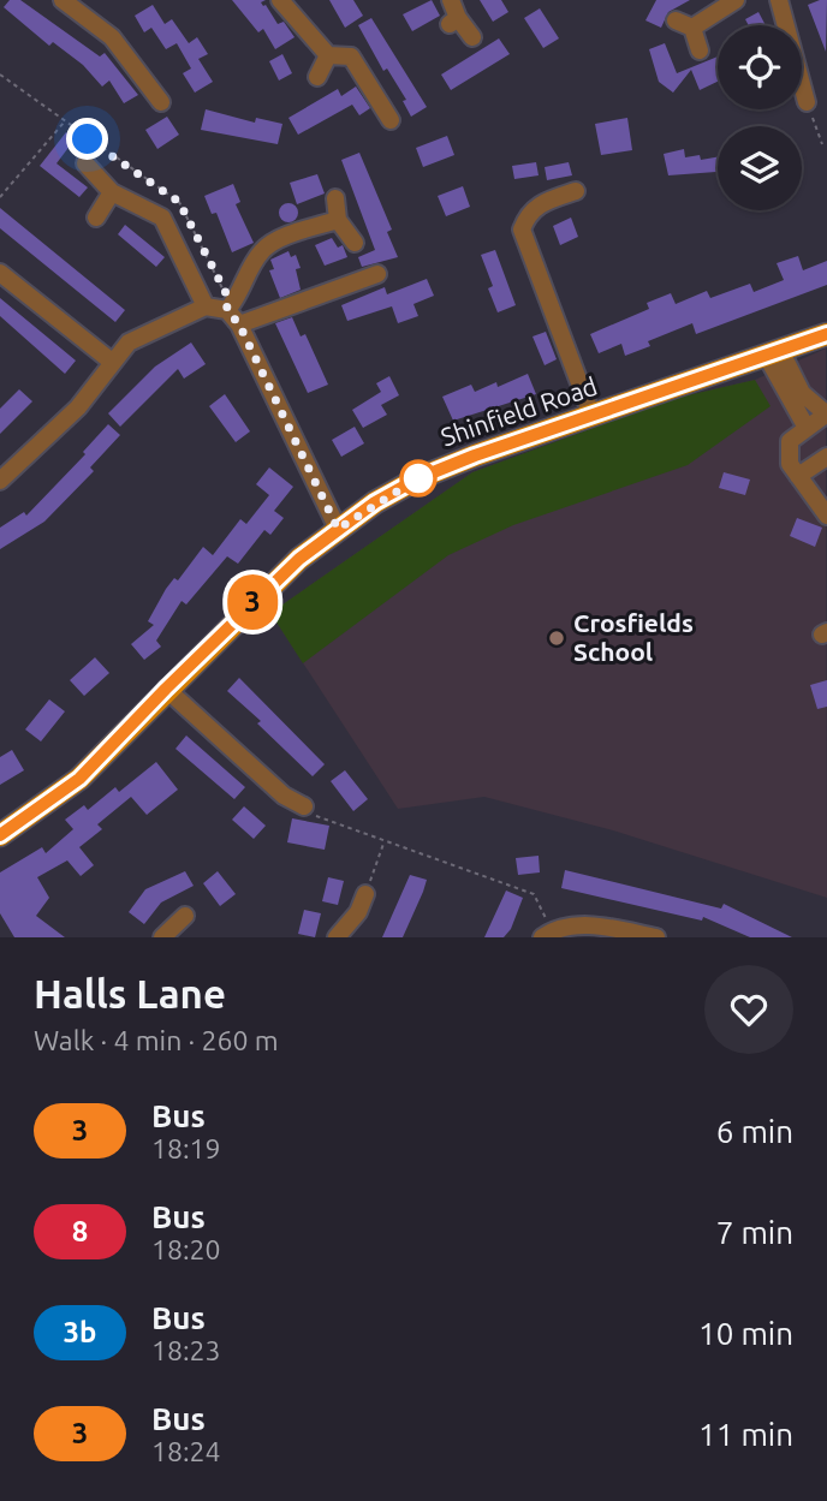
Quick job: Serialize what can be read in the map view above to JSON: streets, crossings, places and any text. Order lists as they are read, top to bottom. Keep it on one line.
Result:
{"streets":{"main road":["Shinfield Road"]},"places":["Crosfields School"],"lines":["bus line 3"],"page":{"on_map":"3","heading":["Halls Lane","Walk · 4 min · 260 m"],"list":[{"mark":"3","name":"Bus","note":"18:19","value":"6 min"},{"mark":"8","name":"Bus","note":"18:20","value":"7 min"},{"mark":"3b","name":"Bus","note":"18:23","value":"10 min"},{"mark":"3","name":"Bus","note":"18:24","value":"11 min"}]}}
